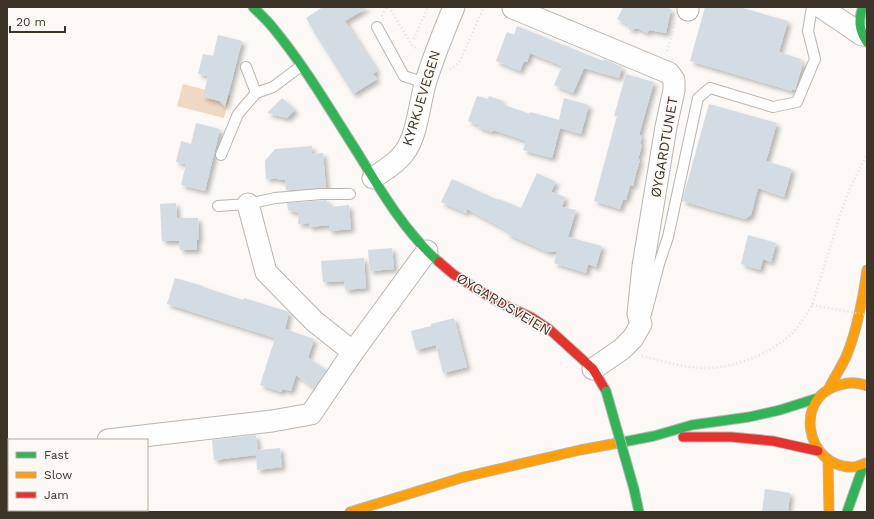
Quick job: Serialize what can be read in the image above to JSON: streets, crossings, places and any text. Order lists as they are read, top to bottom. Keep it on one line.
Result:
{"streets":{"main road":["ØYGARDSVEIEN"],"street":["KYRKJEVEGEN","ØYGARDTUNET"]},"crossings":[["KYRKJEVEGEN","ØYGARDSVEIEN"]],"legend":["Fast","Slow","Jam"],"scale_bar":"20 m"}
